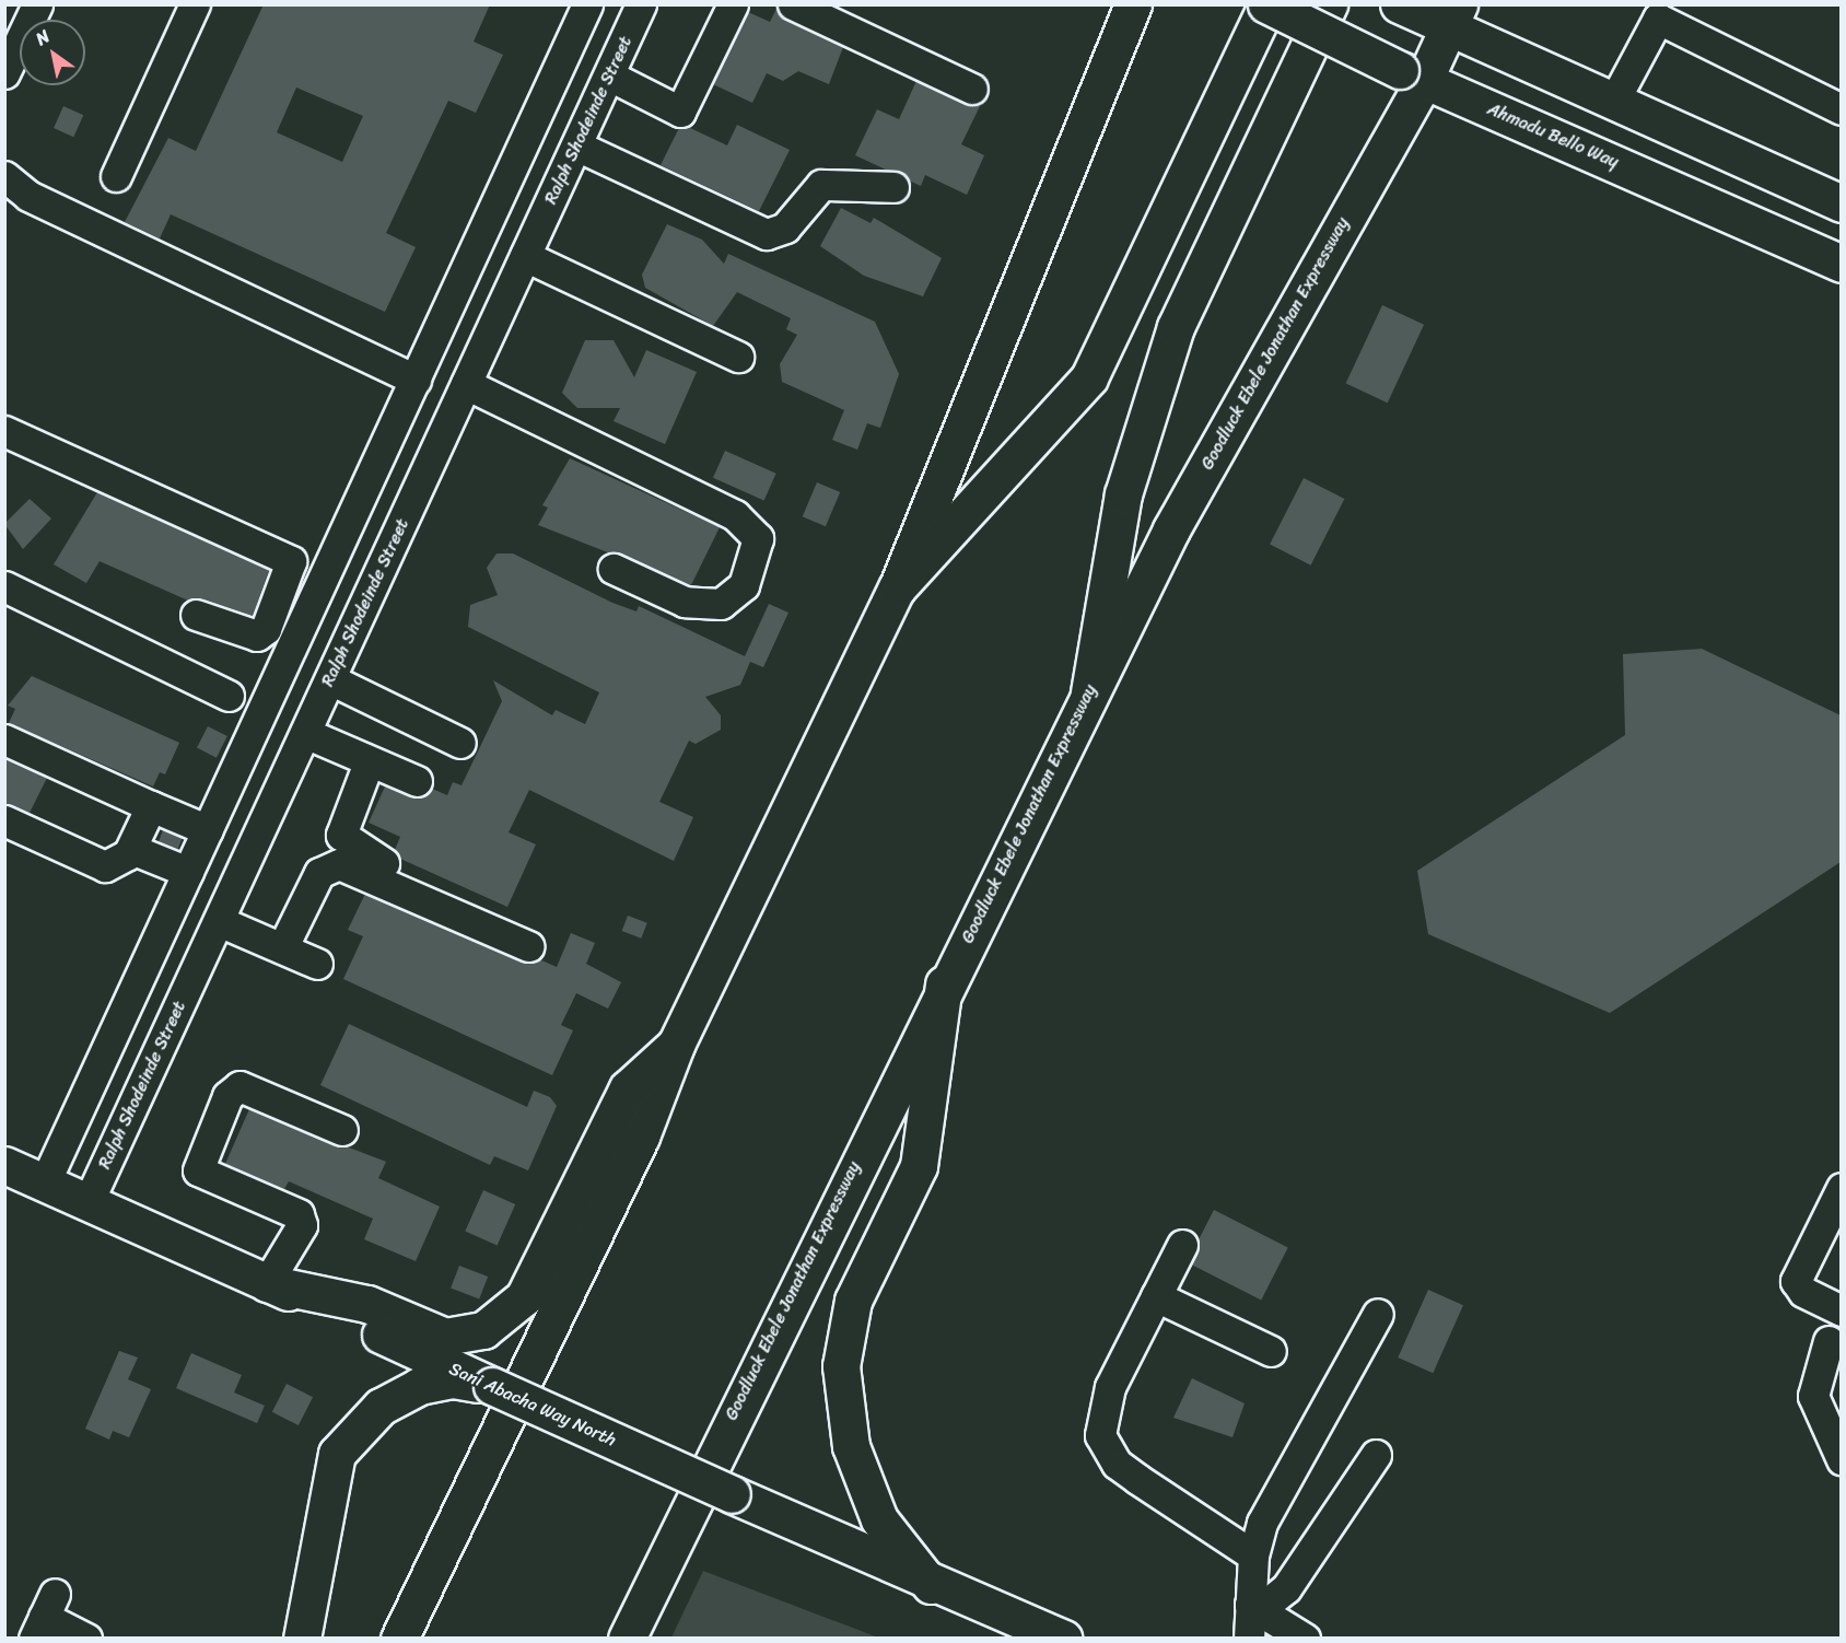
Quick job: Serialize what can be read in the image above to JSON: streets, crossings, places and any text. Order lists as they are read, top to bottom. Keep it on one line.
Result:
{"streets":{"main road":["Ahmadu Bello Way","Goodluck Ebele Jonathan Expressway","Sani Abacha Way North"],"street":["Ralph Shodeinde Street"]},"crossings":[["Ralph Shodeinde Street","Sani Abacha Way North"],["Ahmadu Bello Way","Goodluck Ebele Jonathan Expressway"]],"north":"top left"}
